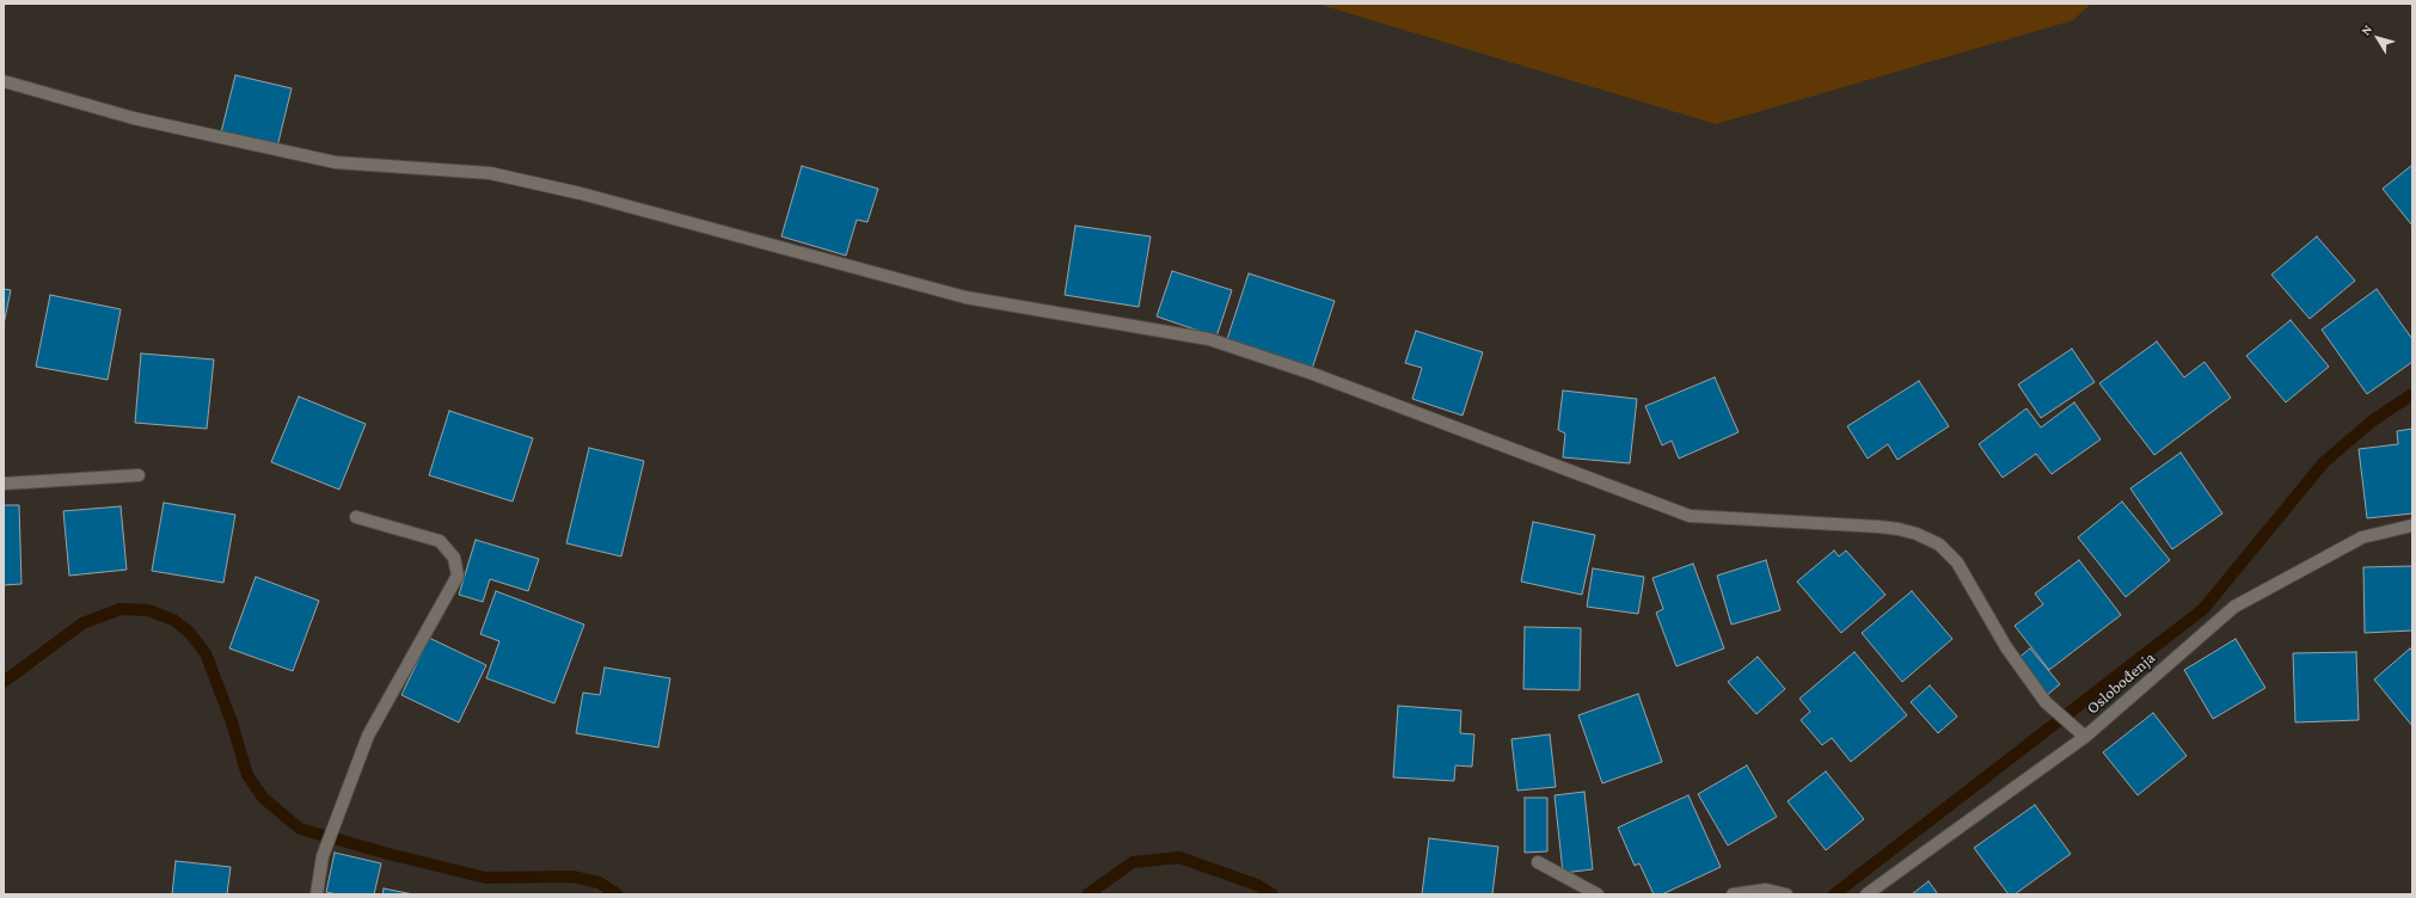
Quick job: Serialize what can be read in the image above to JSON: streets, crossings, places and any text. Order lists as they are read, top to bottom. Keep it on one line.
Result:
{"streets":{"street":["Oslobođenja"]},"north":"top left"}
